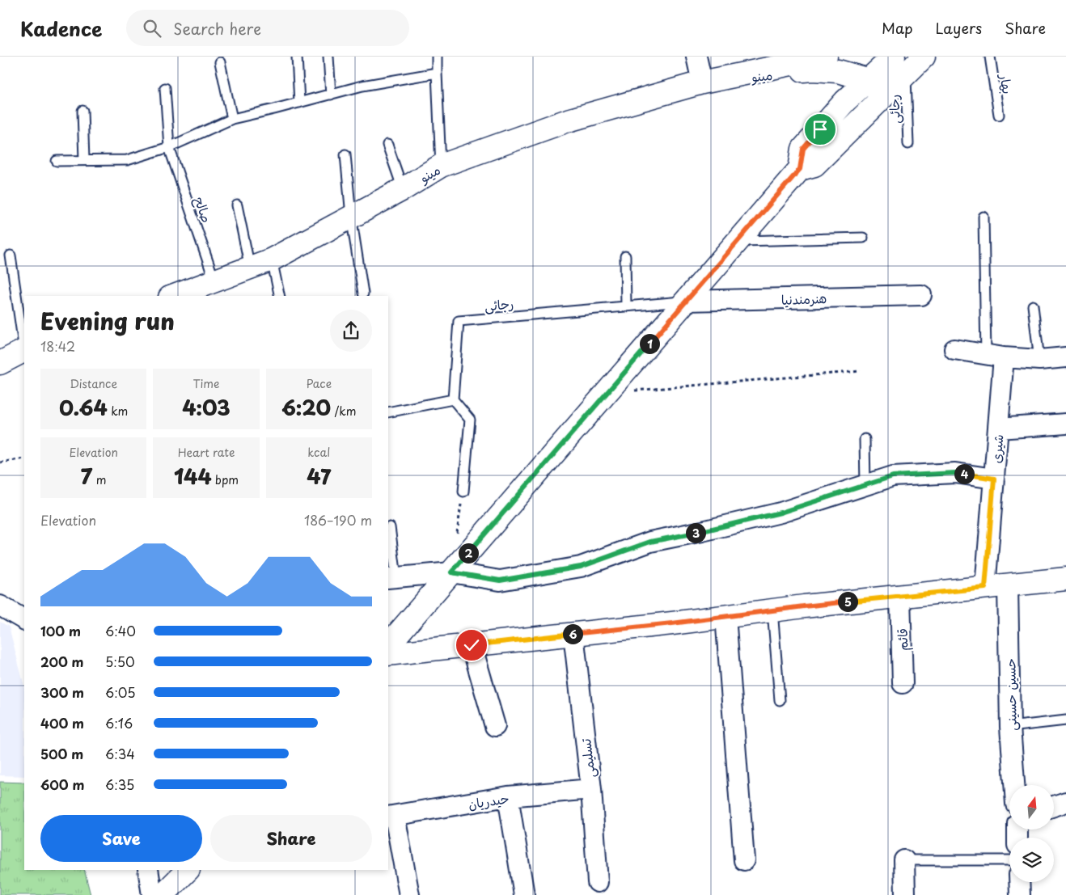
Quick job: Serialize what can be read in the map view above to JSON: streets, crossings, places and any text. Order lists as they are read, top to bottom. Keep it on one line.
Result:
{"streets":{"street":["مینو","هنرمندنیا","شیری","قائم","حسین حسینی","تسلیمی","حیدریان"],"lane":["بهار","رجائی","صالح"]},"crossings":[["مینو","صالح"],["رجائی","هنرمندنیا"],["تسلیمی","حیدریان"]],"north":"top","page":{"header":"Kadence","search":"Search here","nav":["Map","Layers","Share"],"heading":["Evening run","18:42"],"pins":["1","4","3","2","5","6"],"stats":[["Distance","0.64 km"],["Time","4:03"],["Pace","6:20 /km"],["Elevation","7 m"],["Heart rate","144 bpm"],["kcal","47"]],"chart":["Elevation","186–190 m"],"list":[{"name":"100 m","note":"6:40"},{"name":"200 m","note":"5:50"},{"name":"300 m","note":"6:05"},{"name":"400 m","note":"6:16"},{"name":"500 m","note":"6:34"},{"name":"600 m","note":"6:35"}],"buttons":["Save","Share"]}}
